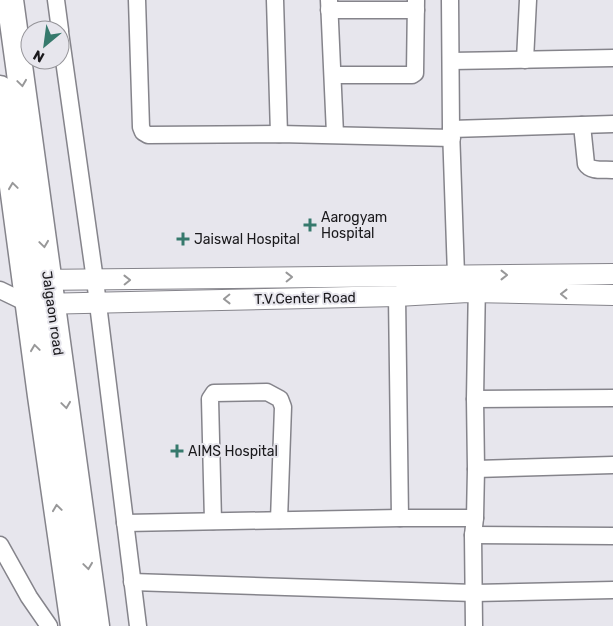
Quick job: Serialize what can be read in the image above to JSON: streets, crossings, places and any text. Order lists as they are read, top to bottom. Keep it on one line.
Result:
{"streets":{"highway":["Jalgaon road"],"street":["T.V.Center Road"]},"crossings":[["T.V.Center Road","Jalgaon road"]],"places":{"health":["Aarogyam Hospital","Jaiswal Hospital","AIMS Hospital"]},"north":"bottom left"}
